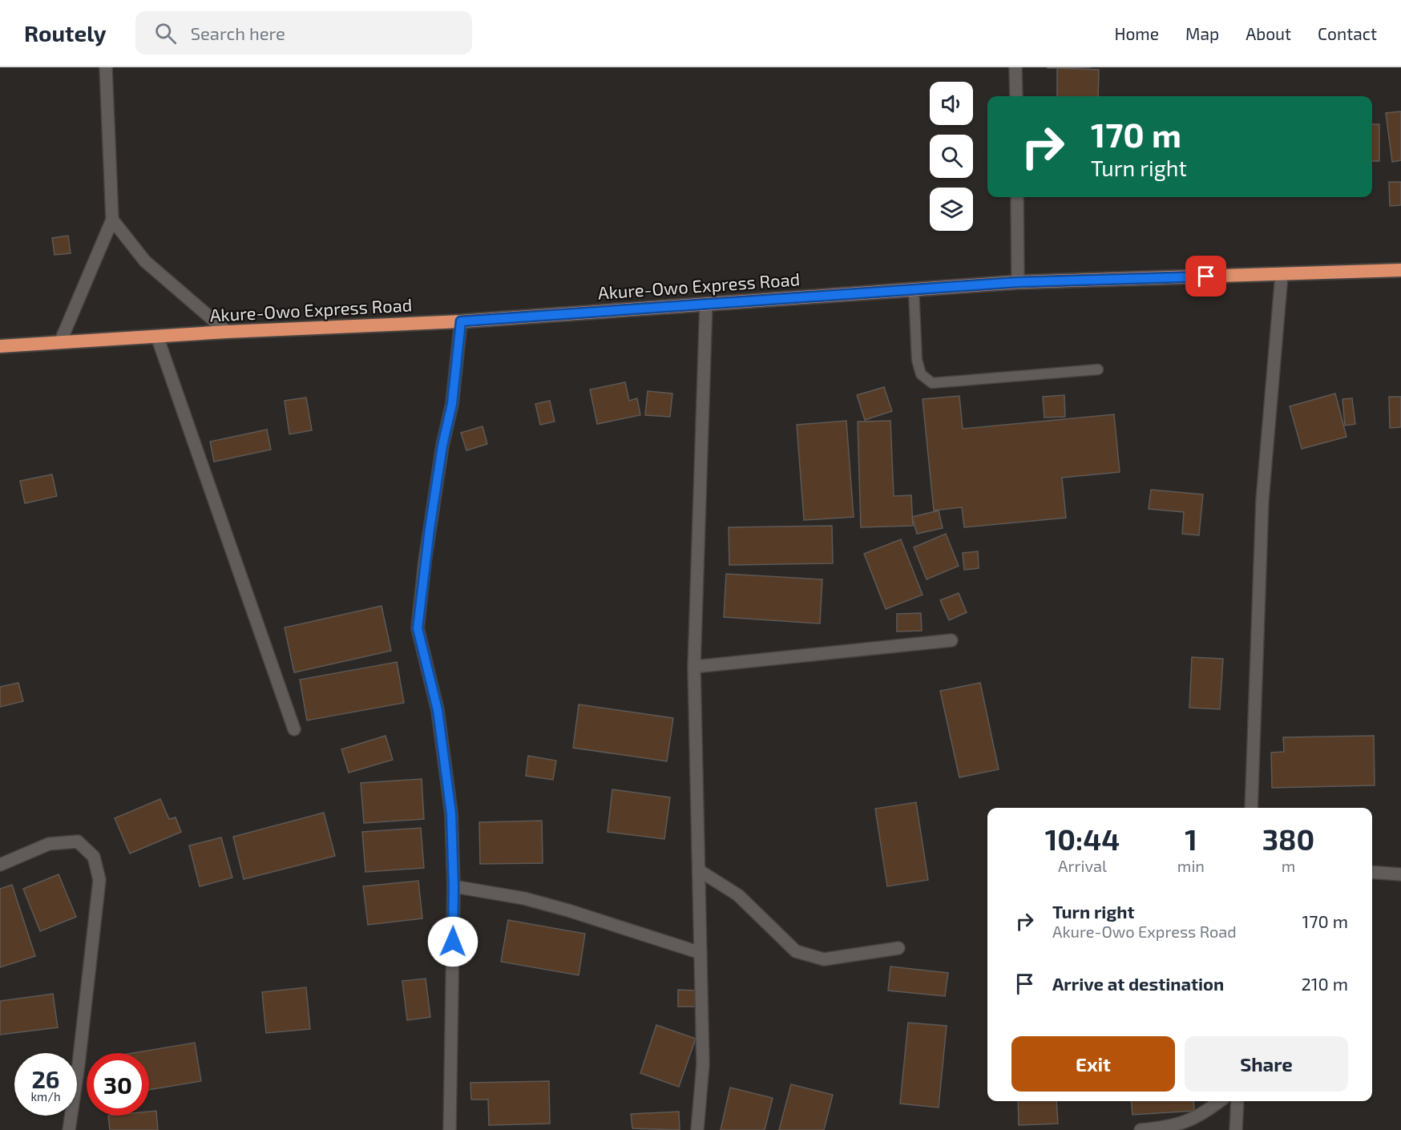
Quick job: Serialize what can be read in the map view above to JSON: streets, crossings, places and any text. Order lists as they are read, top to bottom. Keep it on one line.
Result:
{"streets":{"highway":["Akure-Owo Express Road"]},"page":{"header":"Routely","search":"Search here","nav":["Home","Map","About","Contact"],"turn":["170 m","Turn right"],"eta":["10:44","Arrival","1","min","380","m"],"list":[{"name":"Turn right","note":"Akure-Owo Express Road","value":"170 m"},{"name":"Arrive at destination","value":"210 m"}],"buttons":["Exit","Share"],"speed":"26 km/h","limit":"30"}}
